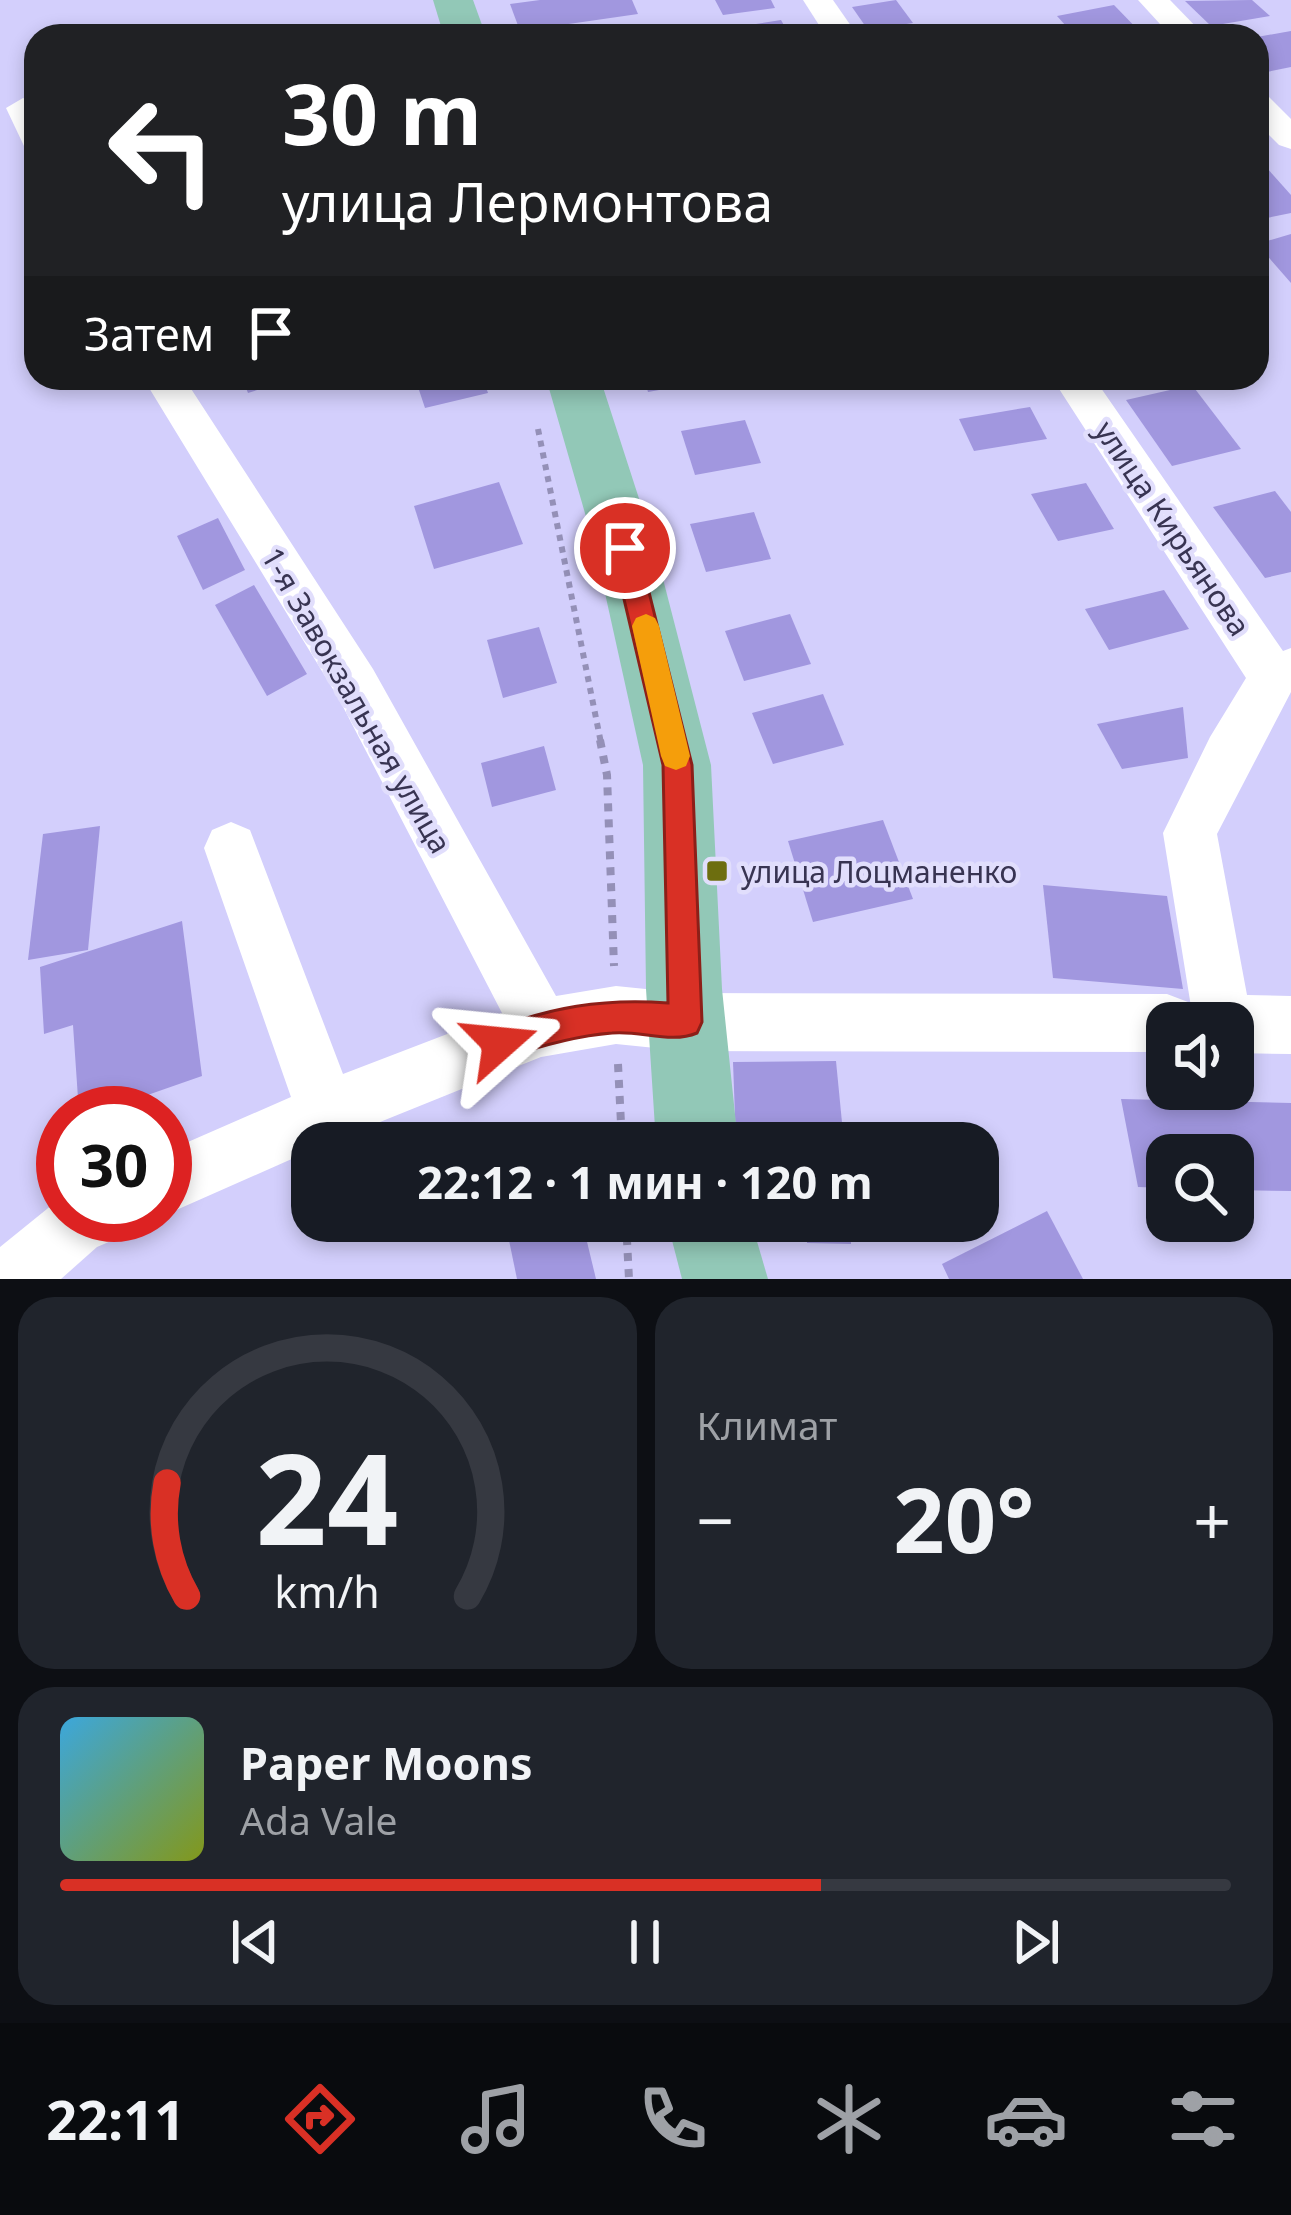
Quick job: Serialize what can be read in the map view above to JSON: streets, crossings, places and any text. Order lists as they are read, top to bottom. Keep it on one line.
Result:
{"streets":{"street":["улица Кирьянова","1-я Завокзальная улица"]},"places":{"transit":["улица Лоцманенко"]},"page":{"turn":["30 m","улица Лермонтова"],"then":"Затем","limit":"30","trip":"22:12 · 1 мин · 120 m","tile":"Климат","heat":["−","20°","+"],"song":["Paper Moons","Ada Vale"],"tabs":"22:11","gauge":["24","km/h"]}}
